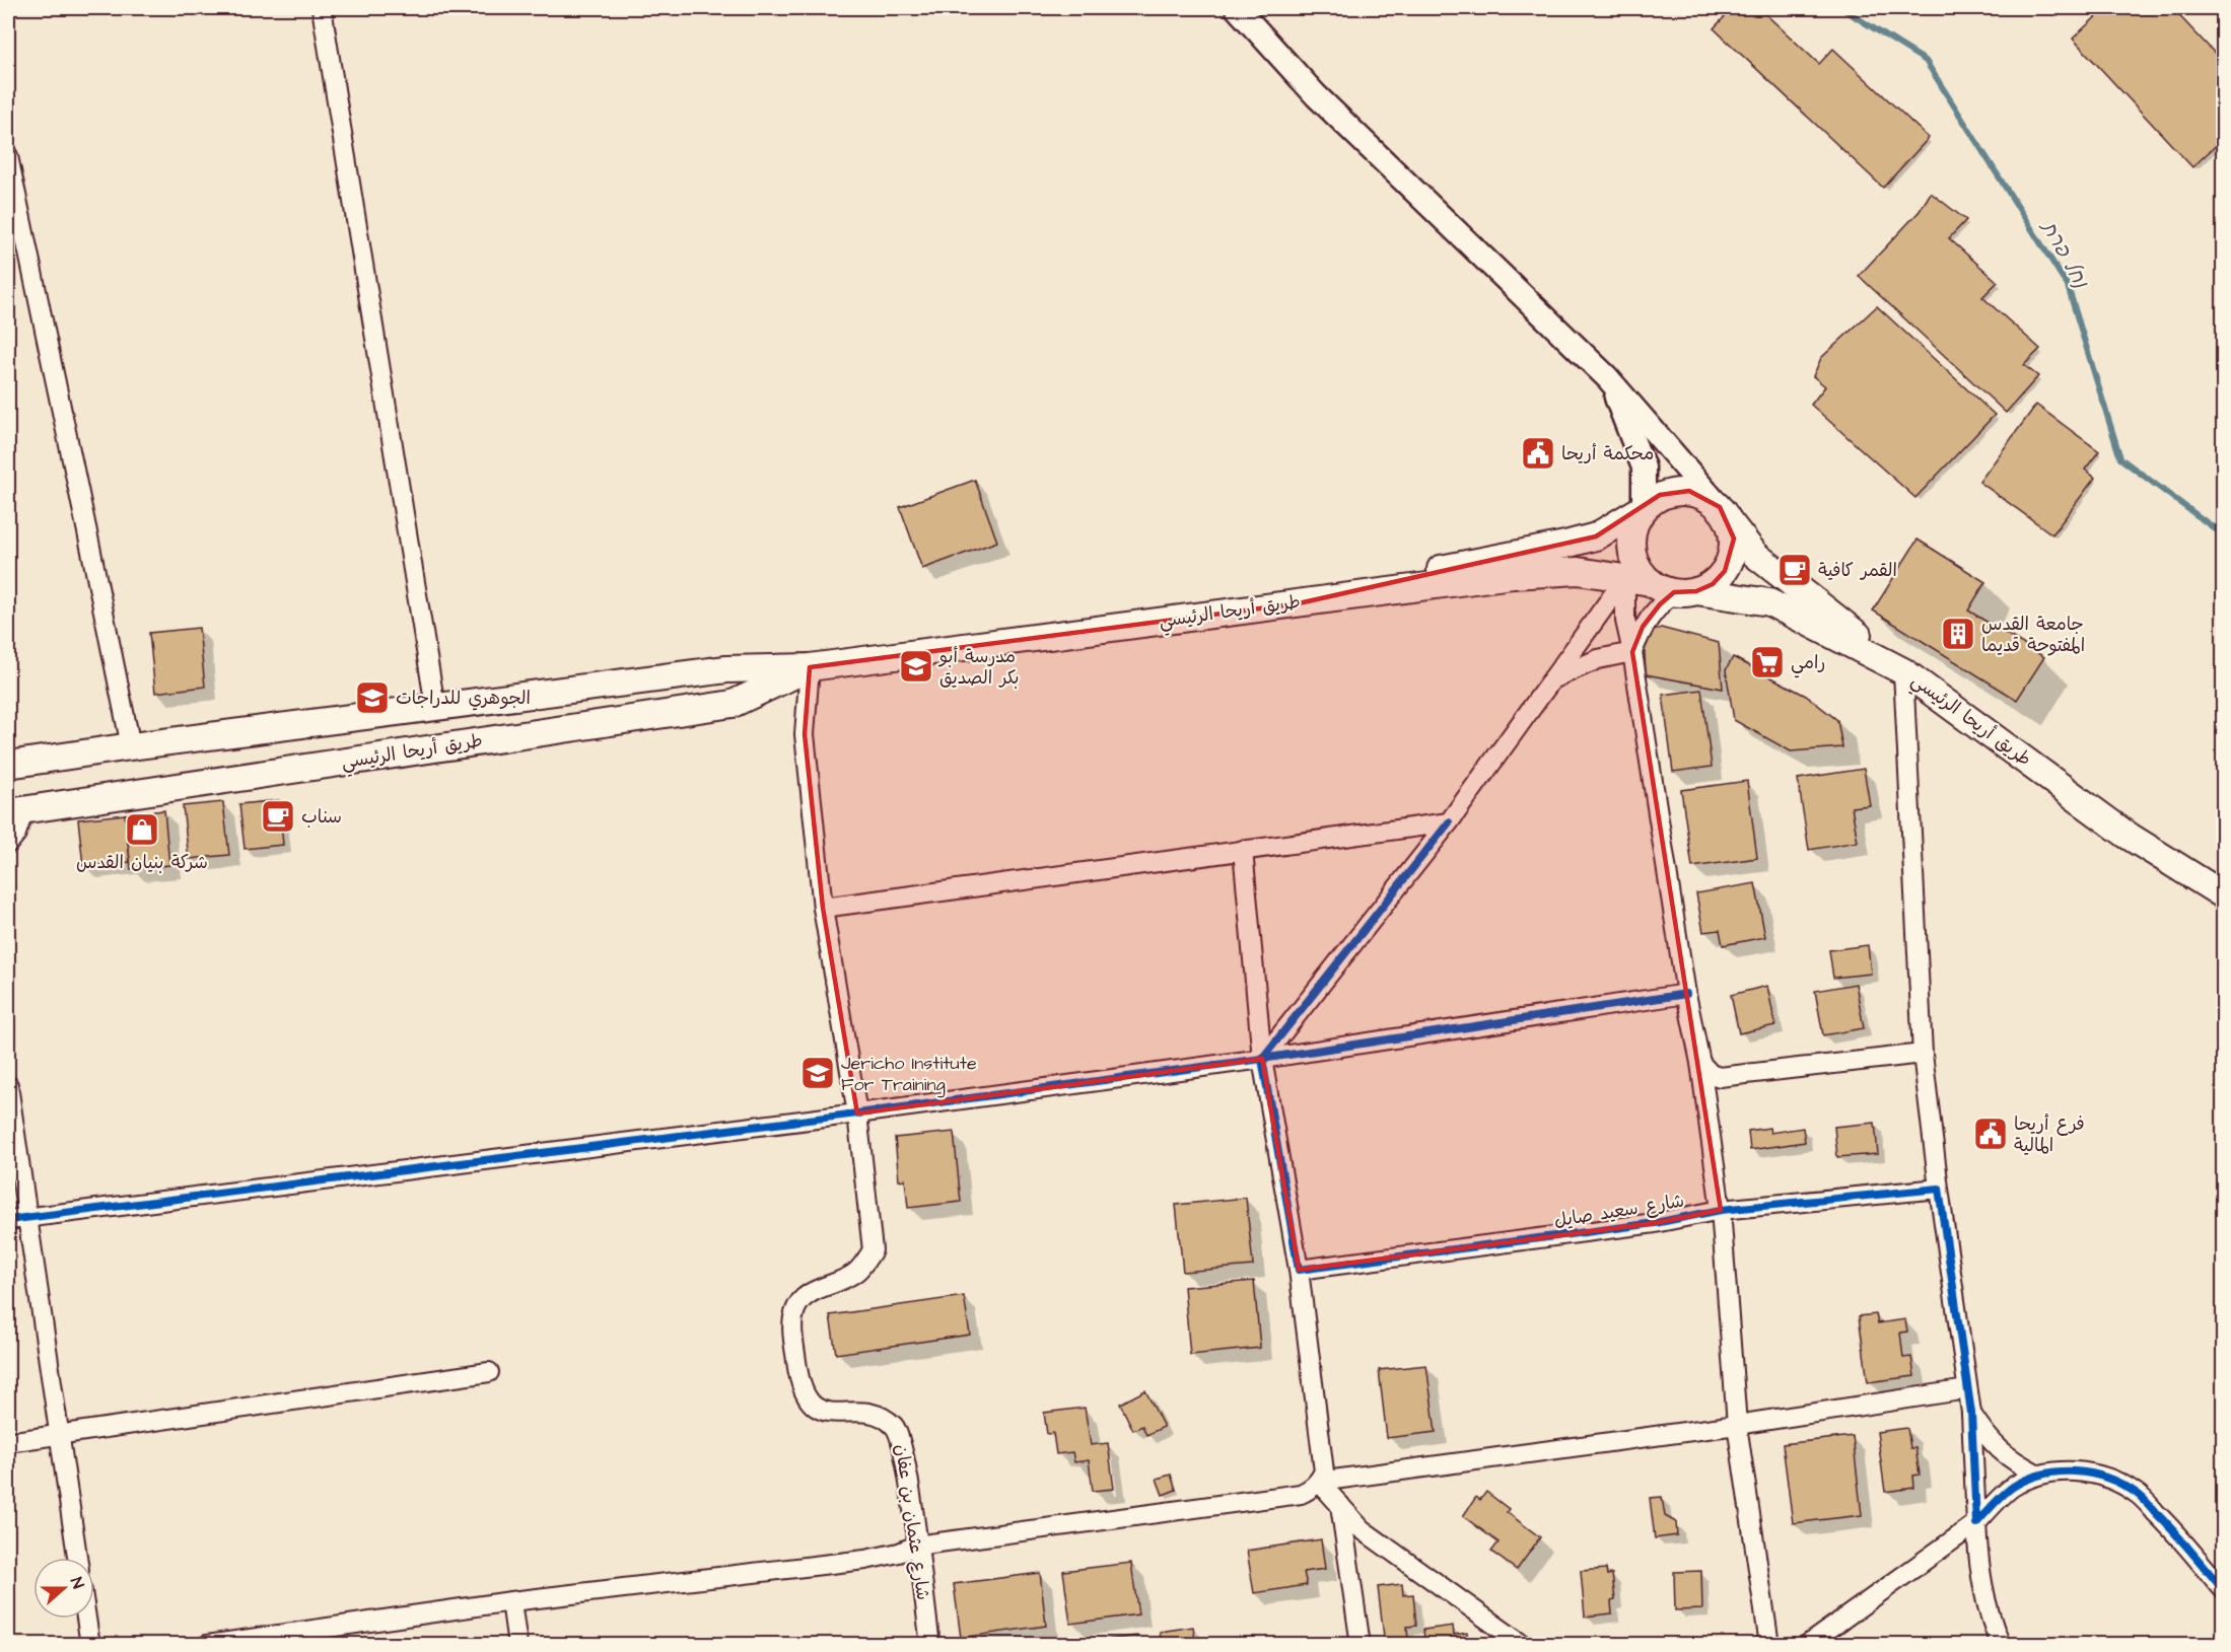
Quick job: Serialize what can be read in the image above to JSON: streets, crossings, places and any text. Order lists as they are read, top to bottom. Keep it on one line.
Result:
{"streets":{"main road":["طريق أريحا الرئيسي"],"street":["شارع سعيد صايل","شارع عثمان بن عفان"]},"crossings":[["طريق أريحا الرئيسي","شارع عثمان بن عفان"]],"water":["נחל פרת"],"places":{"public building":["محكمة أريحا","فرع أريحا المالية"],"cafe":["القمر كافية","سناب"],"building":["جامعة القدس المفتوحة قديما"],"supermarket":["رامي"],"school or university":["مدرسة أبو بكر الصديق","الجوهري للدراجات","Jericho Institute For Training"],"shop":["شركة بنيان القدس"]},"north":"right"}
